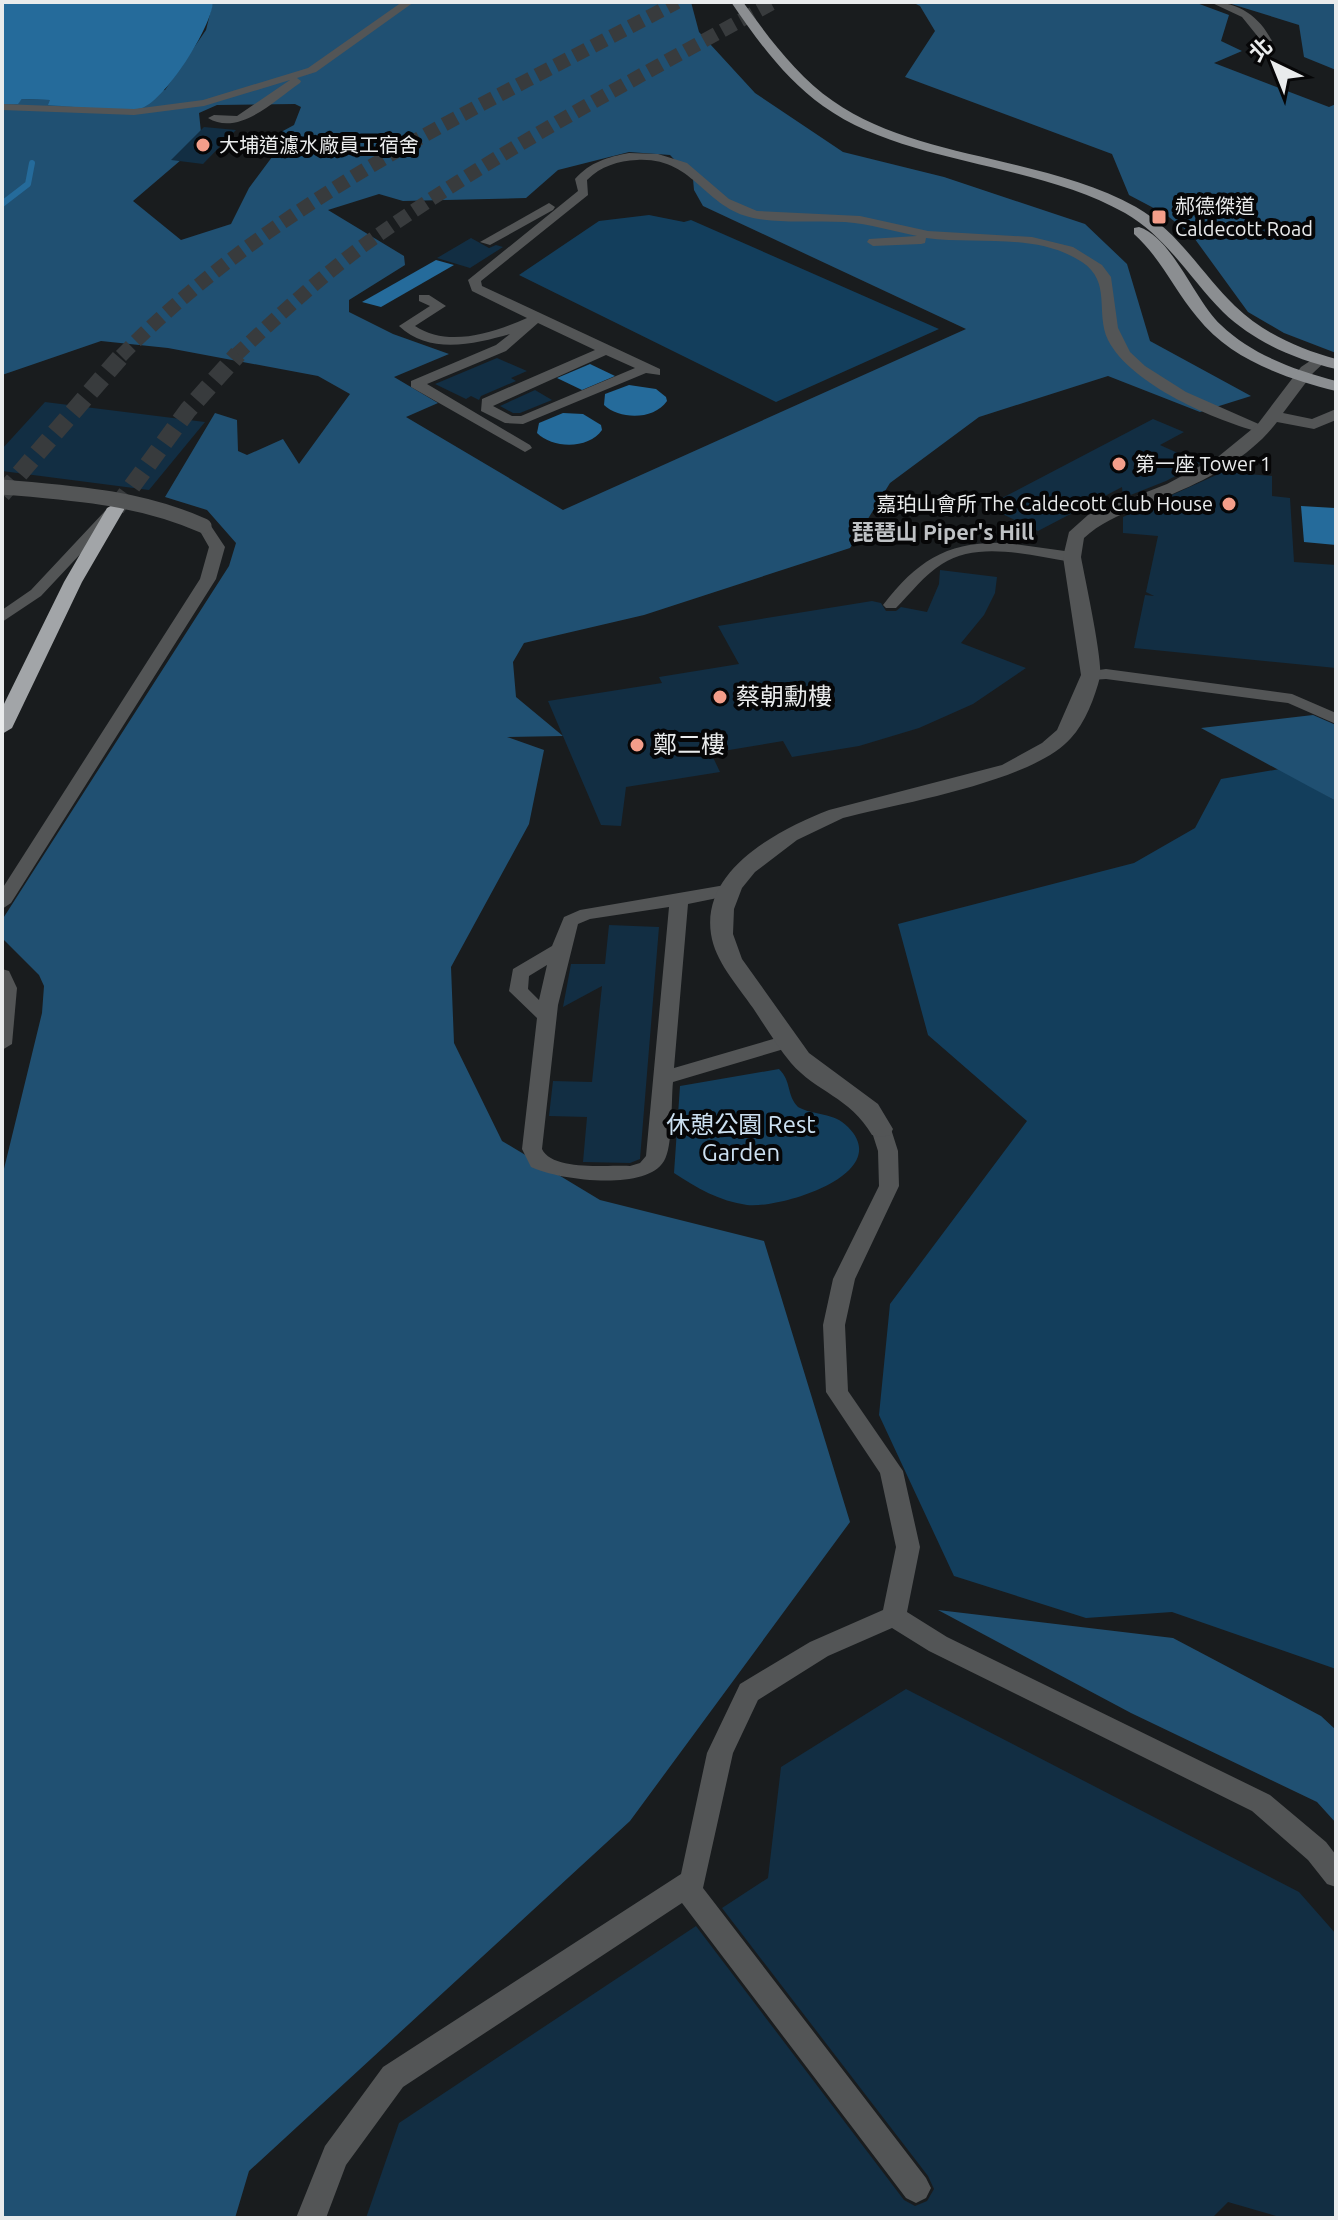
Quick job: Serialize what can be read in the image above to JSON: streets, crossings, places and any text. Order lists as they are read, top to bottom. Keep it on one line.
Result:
{"districts":["琵琶山 Piper's Hill"],"parks":["休憩公園 Rest Garden"],"places":{"other":["大埔道濾水廠員工宿舍","第一座 Tower 1","嘉珀山會所 The Caldecott Club House","蔡朝勳樓","鄭二樓"],"transit":["郝德傑道 Caldecott Road"]},"north":"top left"}
